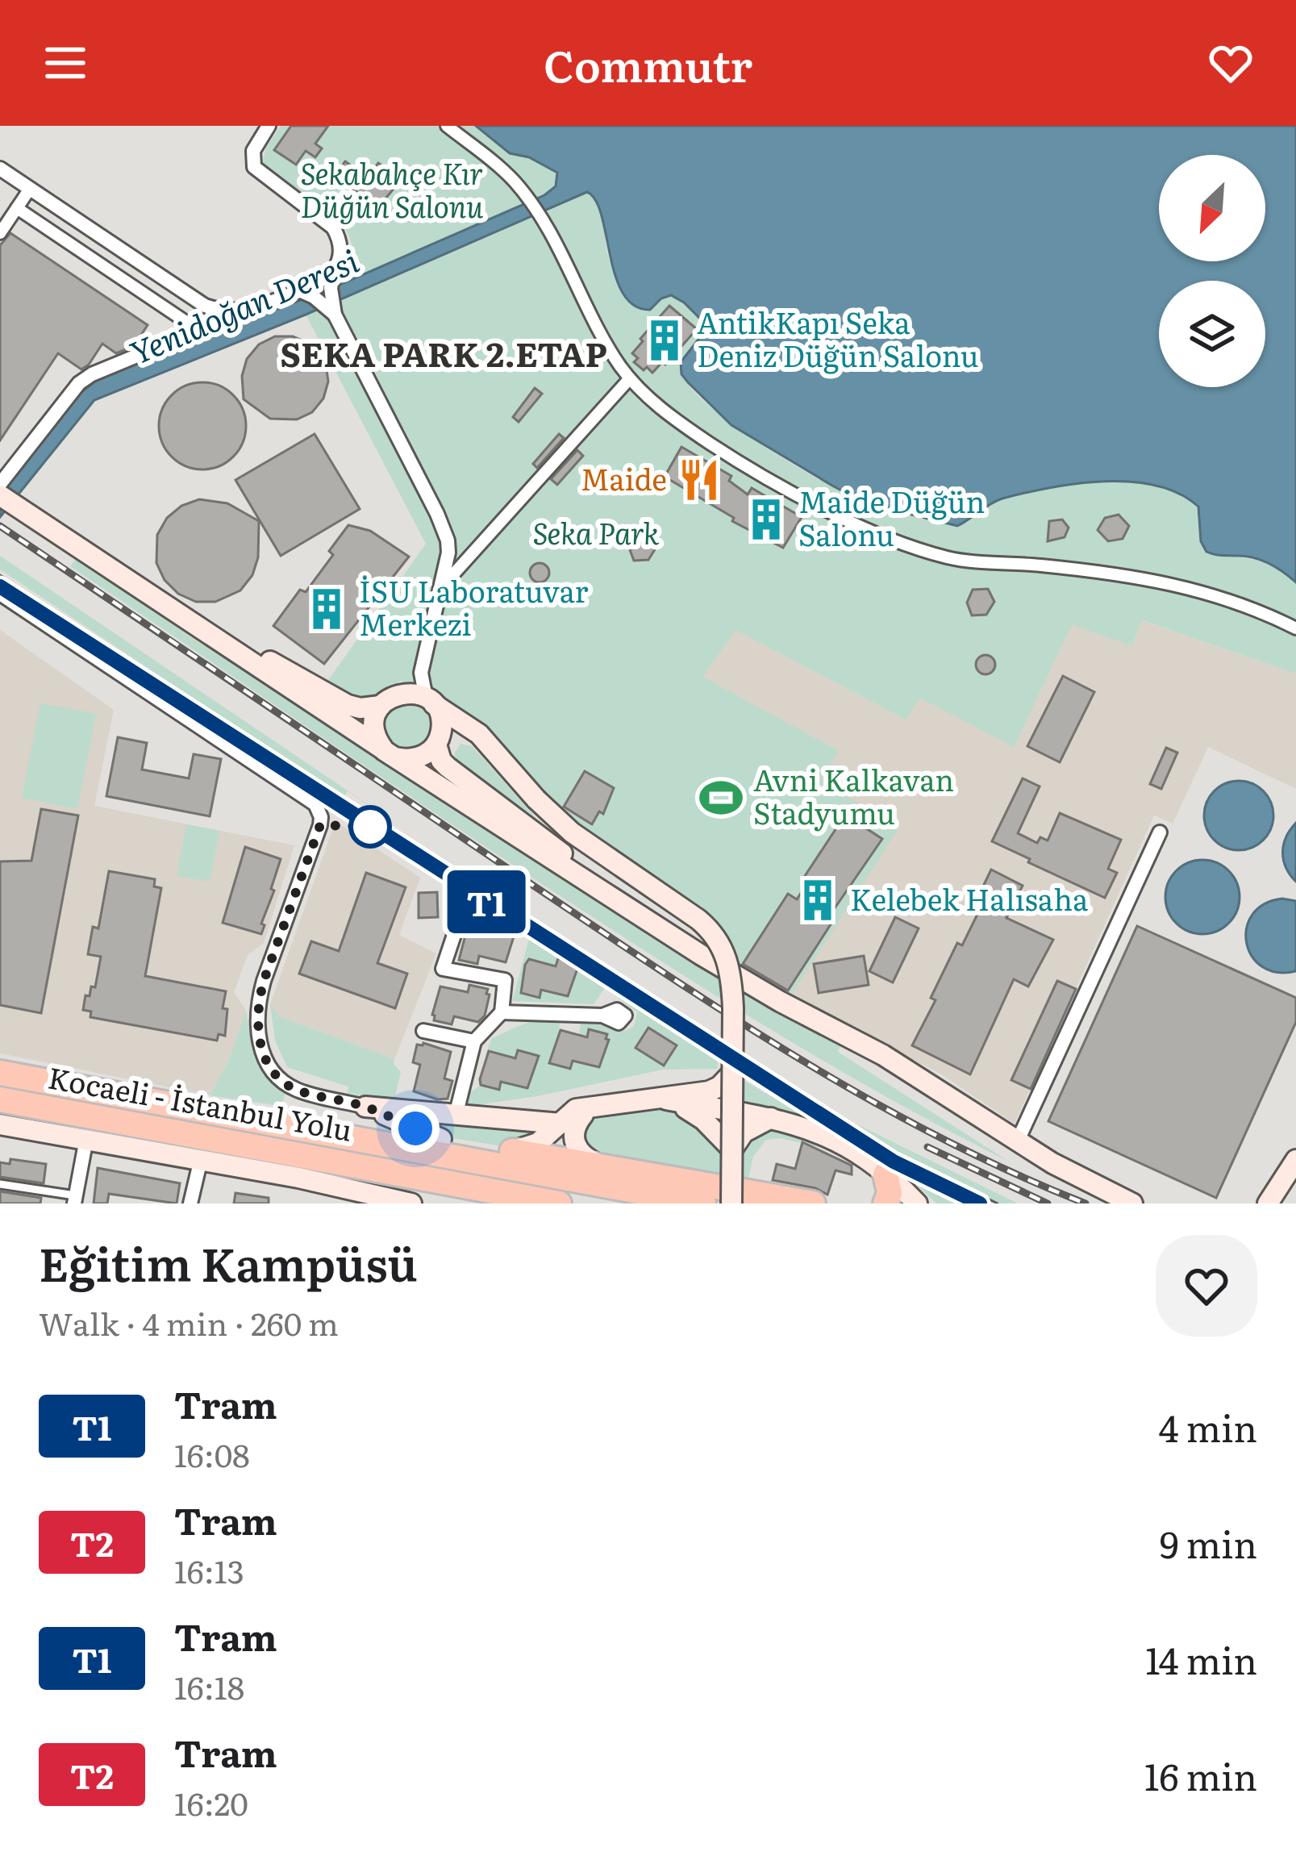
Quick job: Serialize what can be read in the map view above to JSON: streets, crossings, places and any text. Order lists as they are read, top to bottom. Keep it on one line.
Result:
{"streets":{"highway":["Kocaeli - İstanbul Yolu"]},"districts":["SEKA PARK 2.ETAP"],"water":["Yenidoğan Deresi"],"parks":["Sekabahçe Kır Düğün Salonu","Seka Park"],"places":{"building":["AntikKapı Seka Deniz Düğün Salonu","Maide Düğün Salonu","İSU Laboratuvar Merkezi","Kelebek Halısaha"],"restaurant":["Maide"],"sports":["Avni Kalkavan Stadyumu"]},"lines":["tram line T1"],"north":"bottom left","page":{"header":"Commutr","on_map":"T1","heading":["Eğitim Kampüsü","Walk · 4 min · 260 m"],"list":[{"mark":"T1","name":"Tram","note":"16:08","value":"4 min"},{"mark":"T2","name":"Tram","note":"16:13","value":"9 min"},{"mark":"T1","name":"Tram","note":"16:18","value":"14 min"},{"mark":"T2","name":"Tram","note":"16:20","value":"16 min"}]}}
